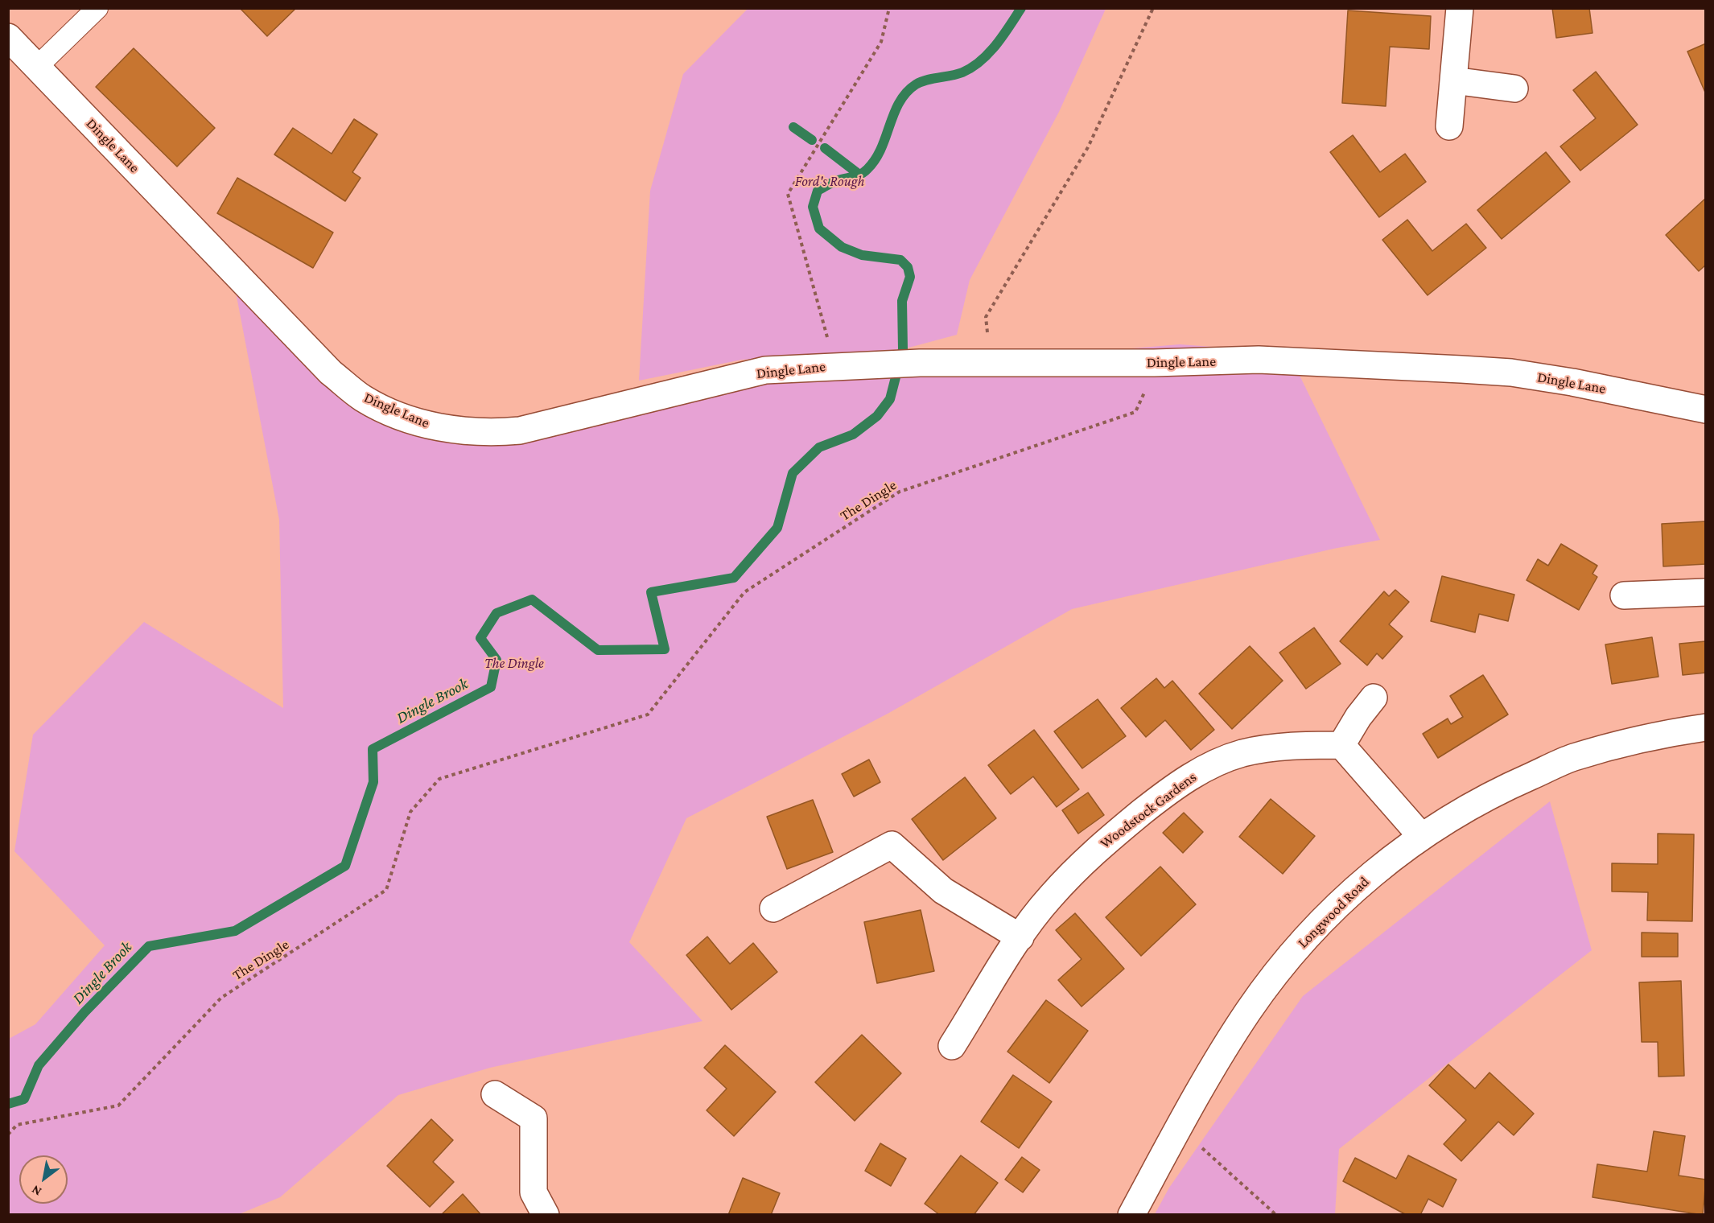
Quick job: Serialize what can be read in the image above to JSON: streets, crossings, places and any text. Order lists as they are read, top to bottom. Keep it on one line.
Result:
{"streets":{"street":["Dingle Lane","Woodstock Gardens","Longwood Road"],"path":["The Dingle"]},"crossings":[["Dingle Lane","The Dingle"]],"water":["Dingle Brook"],"parks":["Ford's Rough","The Dingle"],"north":"bottom left"}
